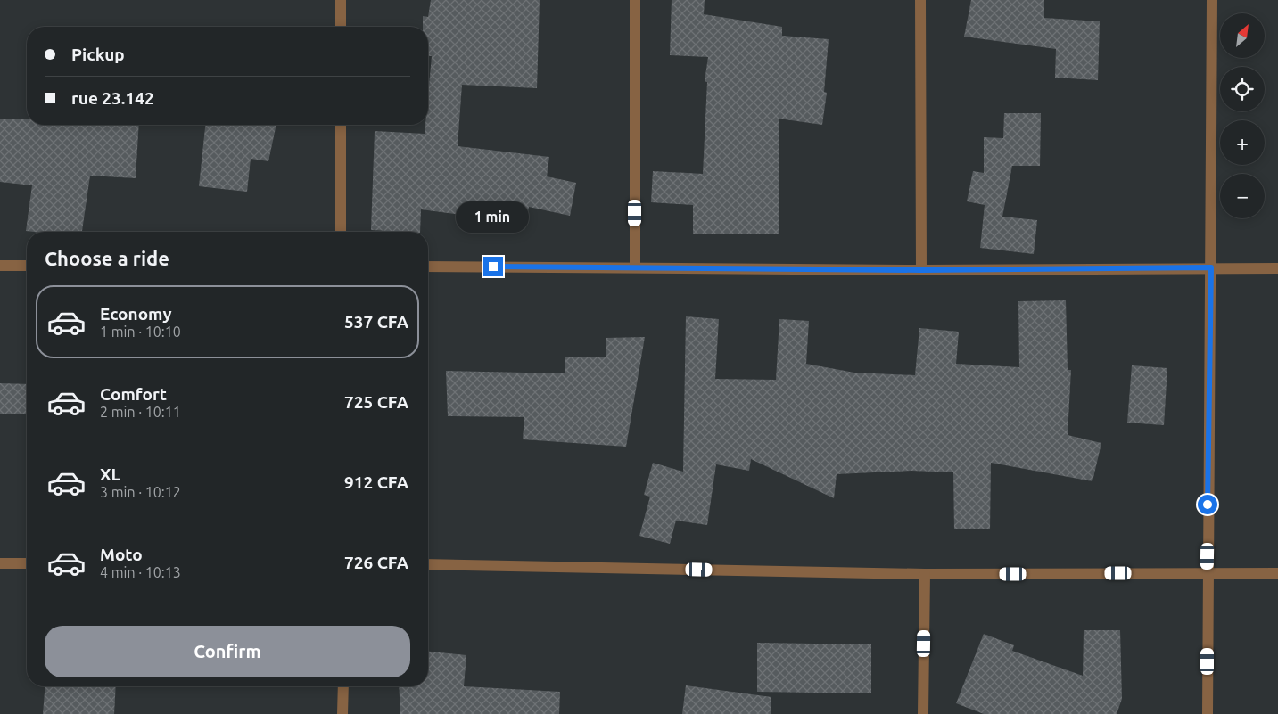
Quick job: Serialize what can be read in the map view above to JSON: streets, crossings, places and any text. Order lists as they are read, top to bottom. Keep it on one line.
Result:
{"north":"top right","page":{"map_buttons":["+","−"],"banner":["Pickup","rue 23.142"],"bubble":"1 min","heading":"Choose a ride","list":[{"name":"Economy","note":"1 min · 10:10","value":"537 CFA"},{"name":"Comfort","note":"2 min · 10:11","value":"725 CFA"},{"name":"XL","note":"3 min · 10:12","value":"912 CFA"},{"name":"Moto","note":"4 min · 10:13","value":"726 CFA"}],"buttons":"Confirm"}}
